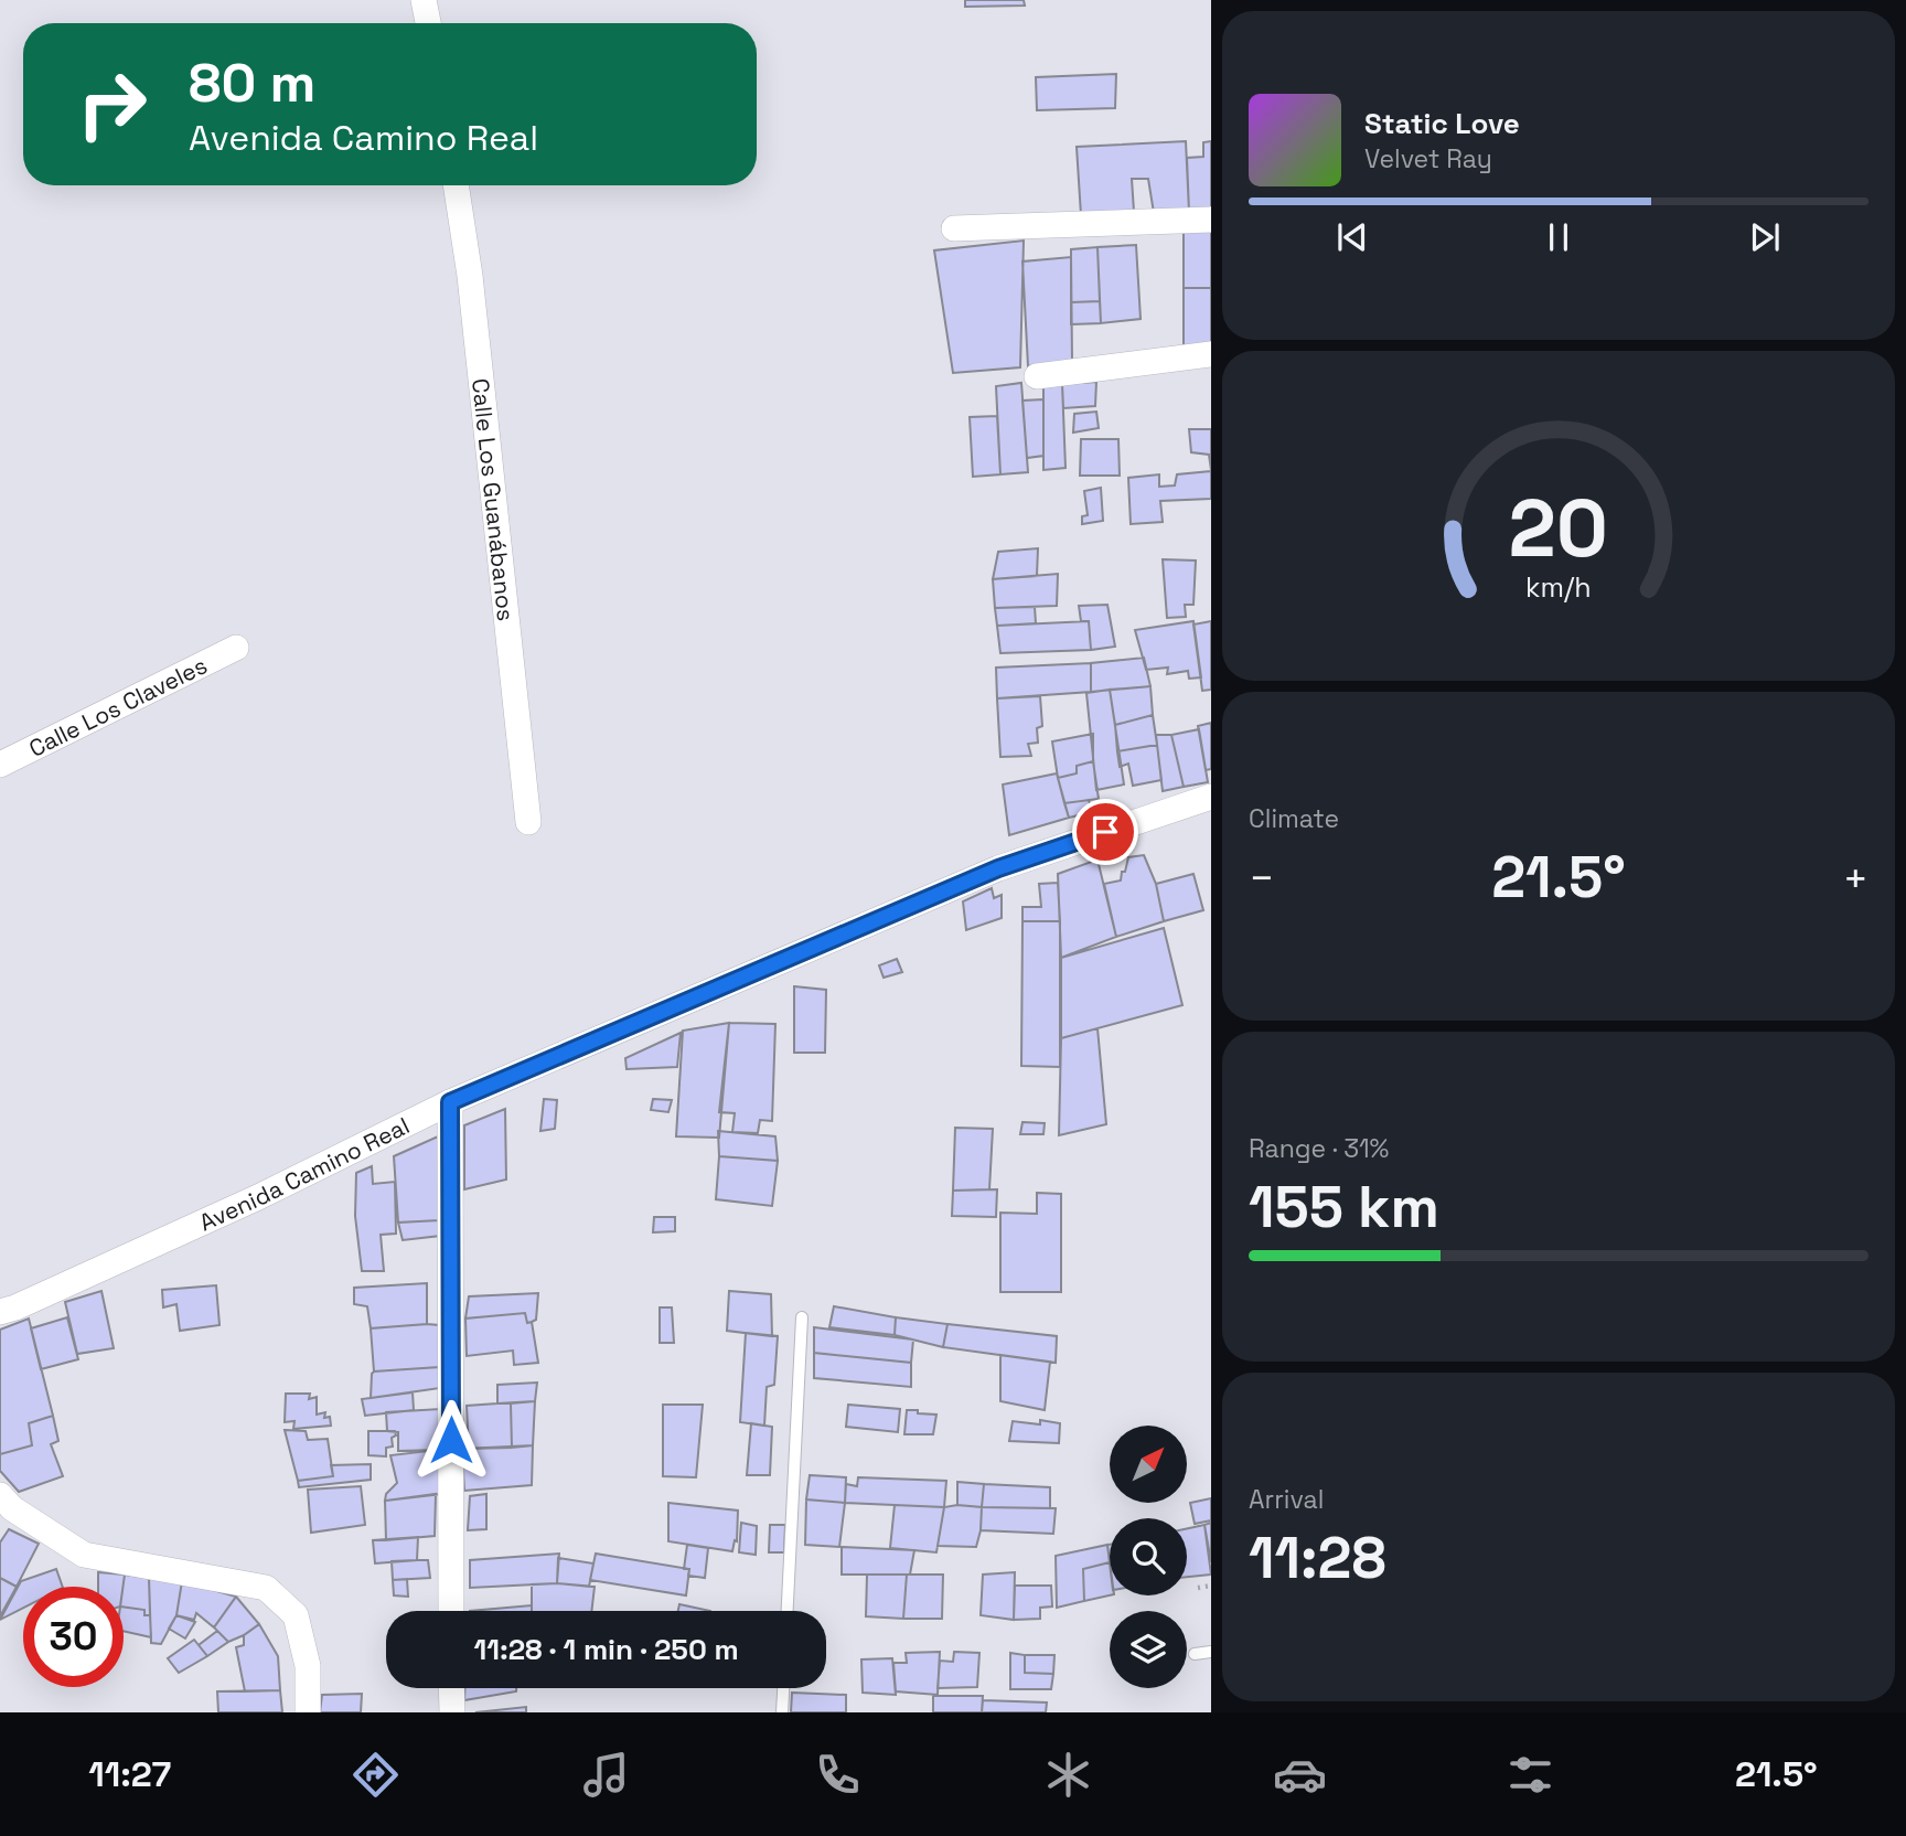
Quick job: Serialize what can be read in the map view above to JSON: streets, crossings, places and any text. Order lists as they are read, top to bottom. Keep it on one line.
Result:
{"streets":{"street":["Calle Los Guanábanos","Calle Los Claveles","Avenida Camino Real"]},"north":"top right","page":{"turn":["80 m","Avenida Camino Real"],"song":["Static Love","Velvet Ray"],"tile":["Climate",["Range · 31%","155 km"],["Arrival","11:28"]],"heat":["−","21.5°","+"],"limit":"30","trip":"11:28 · 1 min · 250 m","tabs":["11:27","21.5°"],"gauge":["20","km/h"]}}
